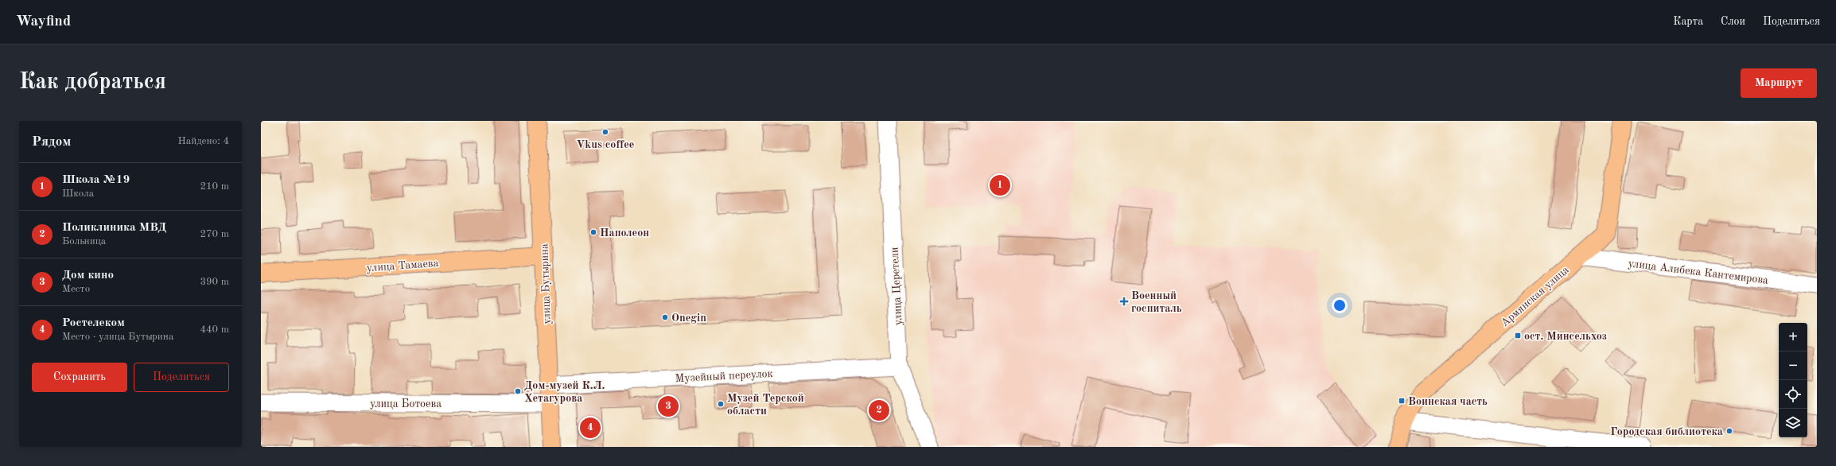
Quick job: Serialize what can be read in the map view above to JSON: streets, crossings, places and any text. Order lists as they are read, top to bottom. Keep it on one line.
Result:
{"streets":{"main road":["улица Тамаева","улица Бутырина","Армянская улица"],"street":["улица Алибека Кантемирова","улица Церетели","Музейный переулок","улица Ботоева"]},"crossings":[["улица Тамаева","улица Бутырина"],["улица Алибека Кантемирова","Армянская улица"],["улица Бутырина","Музейный переулок"],["улица Бутырина","улица Ботоева"],["улица Церетели","Музейный переулок"]],"places":{"other":["Vkus coffee","Наполеон","Onegin","Дом-музей К.Л. Хетагурова","Музей Терской области","Городская библиотека"],"health":["Военный госпиталь"],"transit":["ост. Минсельхоз","Воинская часть"]},"page":{"header":"Wayfind","nav":["Карта","Слои","Поделиться"],"buttons":["Маршрут",["Сохранить","Поделиться"]],"title":"Как добраться","heading":["Рядом","Найдено: 4"],"list":[{"mark":"1","name":"Школа №19","note":"Школа","value":"210 m"},{"mark":"2","name":"Поликлиника МВД","note":"Больница","value":"270 m"},{"mark":"3","name":"Дом кино","note":"Место","value":"390 m"},{"mark":"4","name":"Ростелеком","note":"Место · улица Бутырина","value":"440 m"}],"pins":["1","3","2","4"],"map_buttons":["+","−"]}}
